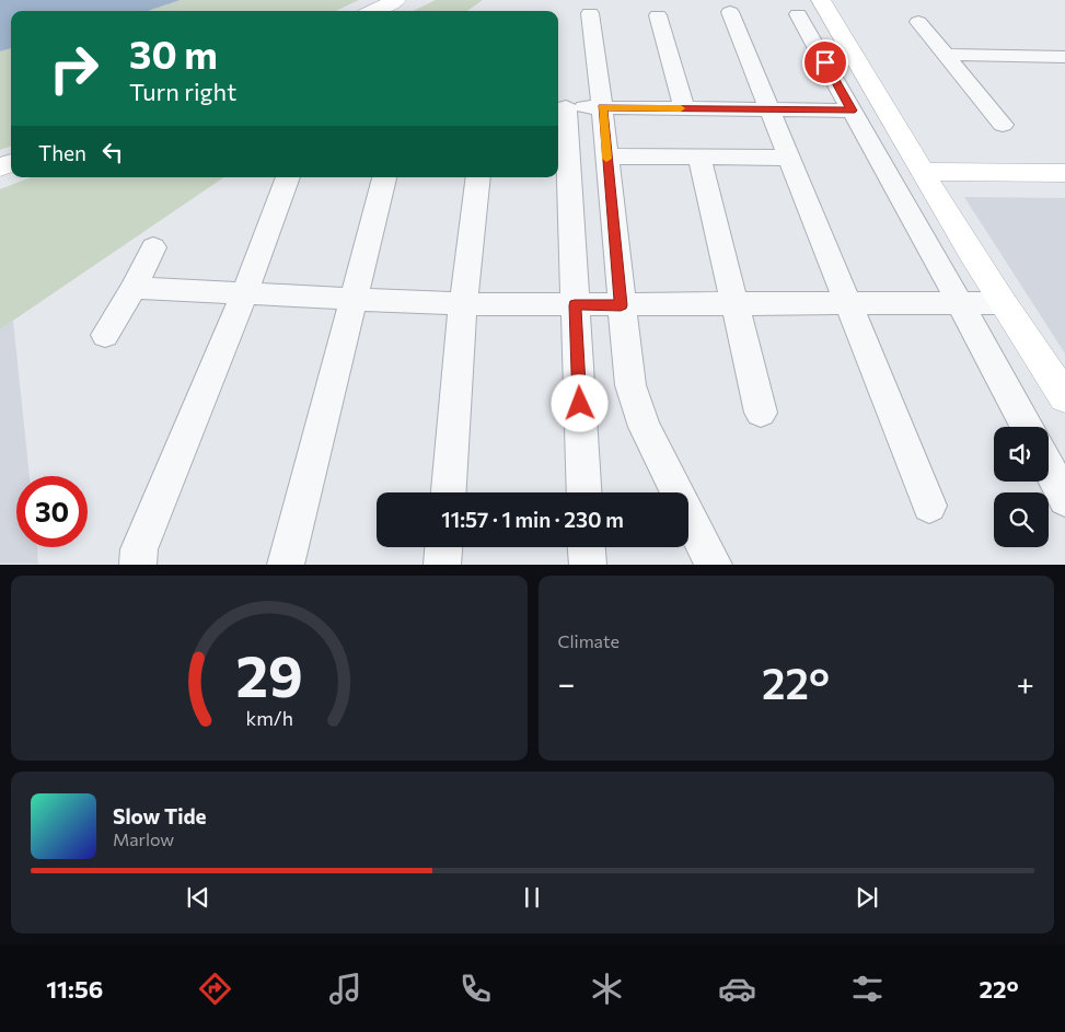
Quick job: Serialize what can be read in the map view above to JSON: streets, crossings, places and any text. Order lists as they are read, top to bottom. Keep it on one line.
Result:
{"page":{"turn":["30 m","Turn right"],"then":"Then","limit":"30","trip":"11:57 · 1 min · 230 m","tile":"Climate","heat":["−","22°","+"],"song":["Slow Tide","Marlow"],"tabs":["11:56","22°"],"gauge":["29","km/h"]}}
